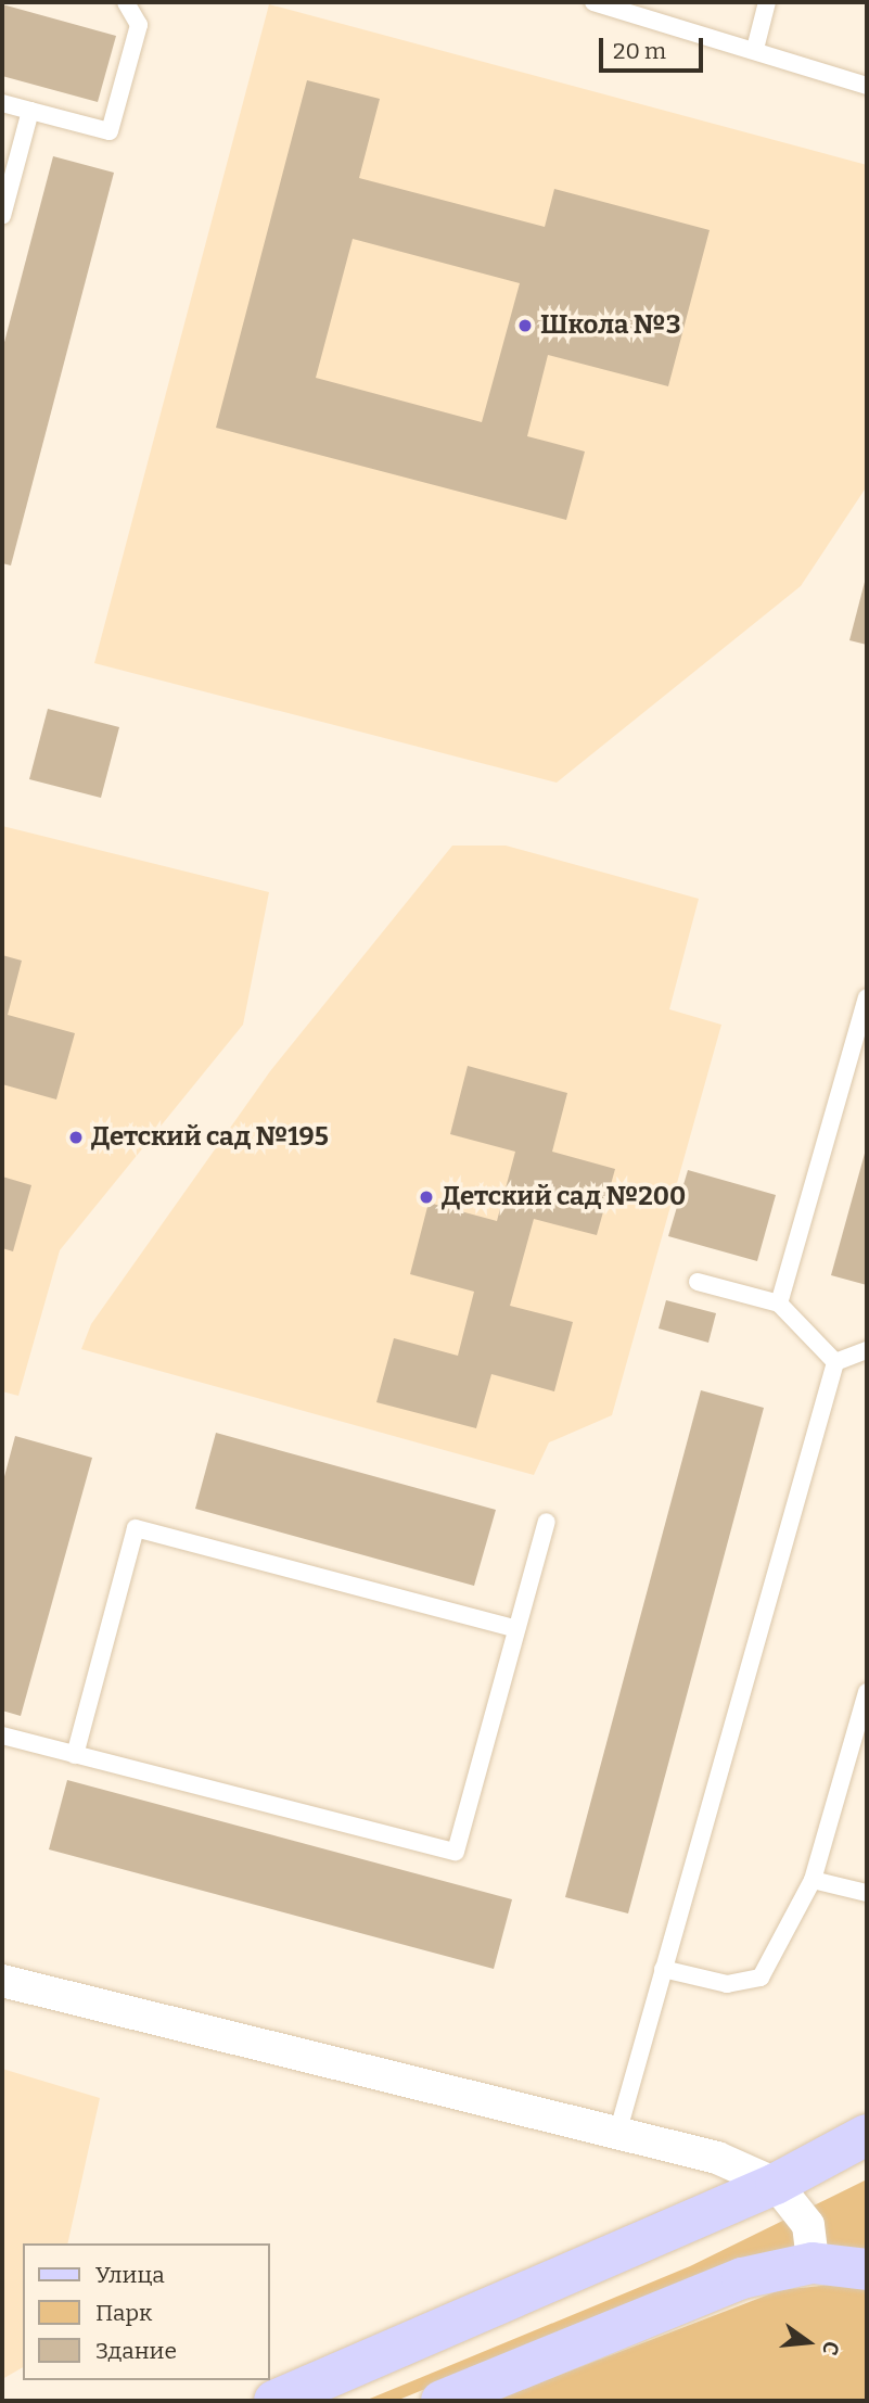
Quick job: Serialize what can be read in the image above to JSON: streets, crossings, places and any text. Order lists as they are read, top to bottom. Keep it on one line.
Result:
{"places":["Школа №3","Детский сад №195","Детский сад №200"],"legend":["Улица","Парк","Здание"],"scale_bar":"20 m","north":"right"}
